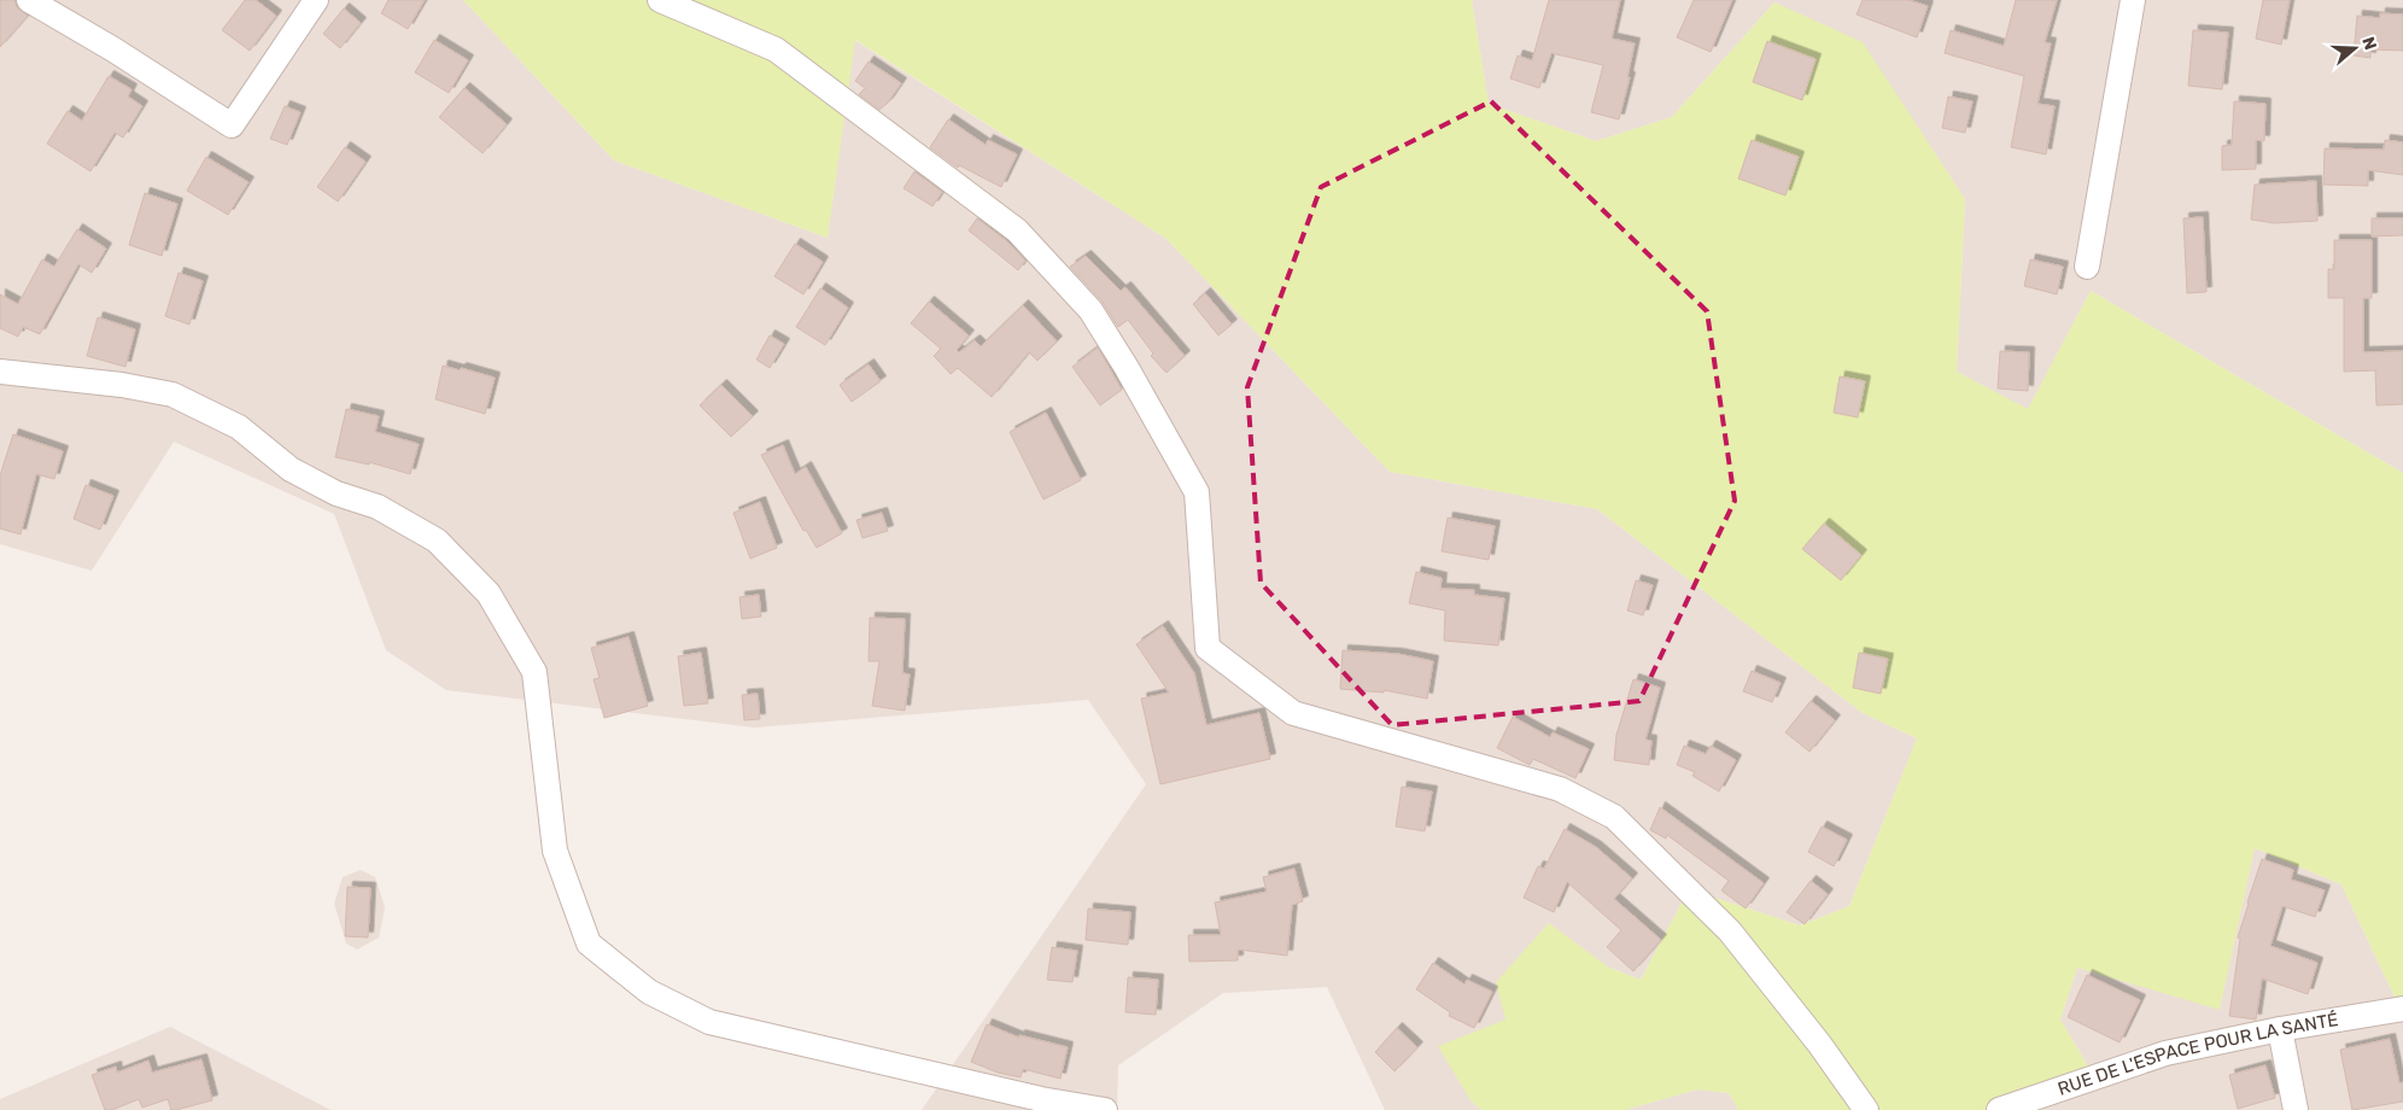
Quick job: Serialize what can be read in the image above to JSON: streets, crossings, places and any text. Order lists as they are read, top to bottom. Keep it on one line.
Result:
{"streets":{"street":["RUE DE L'ESPACE POUR LA SANTÉ"]},"north":"right"}
